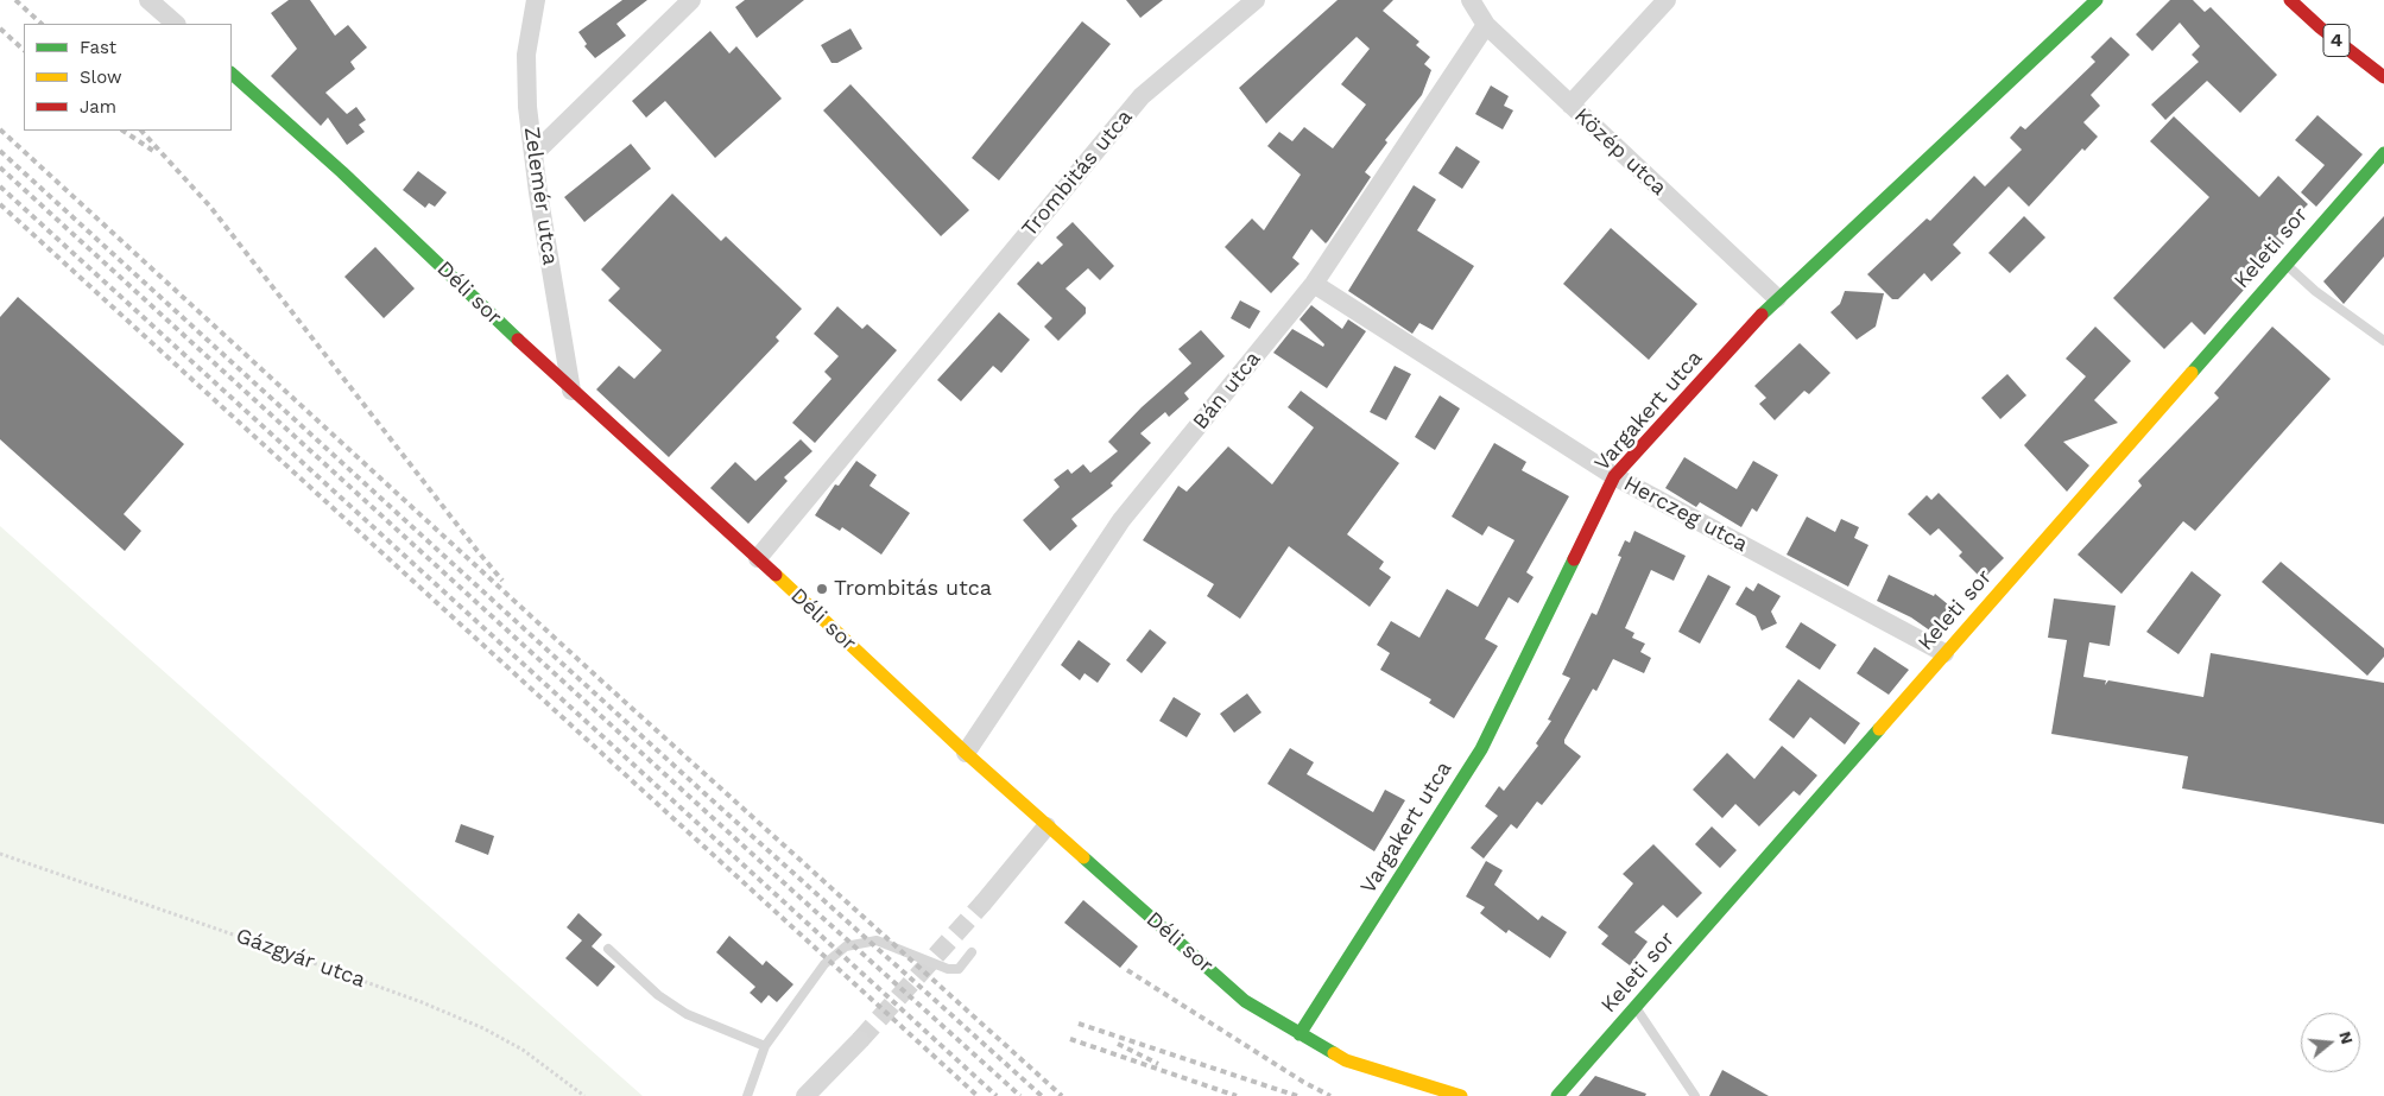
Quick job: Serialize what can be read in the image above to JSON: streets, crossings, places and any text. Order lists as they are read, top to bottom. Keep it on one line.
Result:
{"streets":{"street":["4","Közép utca","Trombitás utca","Zelemér utca","Keleti sor","Déli sor","Bán utca","Vargakert utca","Herczeg utca"],"path":["Gázgyár utca"]},"crossings":[["Közép utca","Bán utca"],["Közép utca","Vargakert utca"],["Trombitás utca","Déli sor"],["Zelemér utca","Déli sor"],["Keleti sor","Herczeg utca"],["Déli sor","Bán utca"],["Déli sor","Vargakert utca"],["Bán utca","Herczeg utca"],["Vargakert utca","Herczeg utca"]],"places":["Trombitás utca"],"legend":["Fast","Slow","Jam"],"north":"right"}
